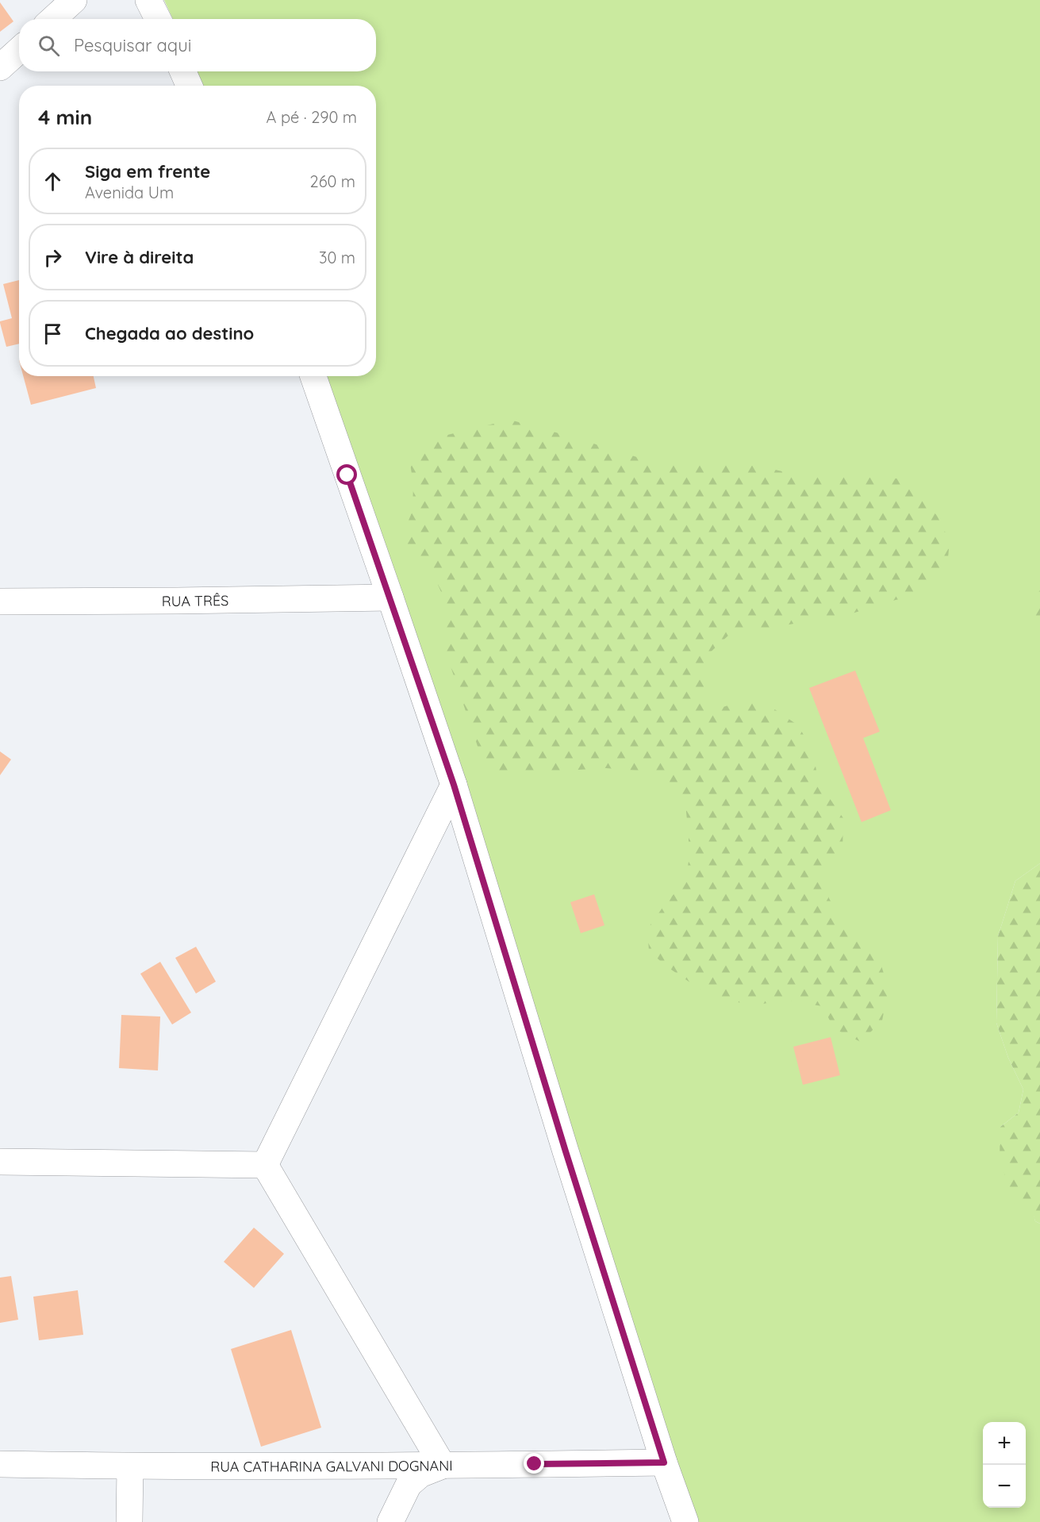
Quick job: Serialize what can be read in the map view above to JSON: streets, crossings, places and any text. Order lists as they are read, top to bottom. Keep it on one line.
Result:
{"streets":{"street":["RUA TRÊS","RUA CATHARINA GALVANI DOGNANI"]},"page":{"search":"Pesquisar aqui","heading":["4 min","A pé · 290 m"],"list":[["Siga em frente","Avenida Um","260 m"],["Vire à direita","30 m"],"Chegada ao destino"],"map_buttons":["+","−"]}}
